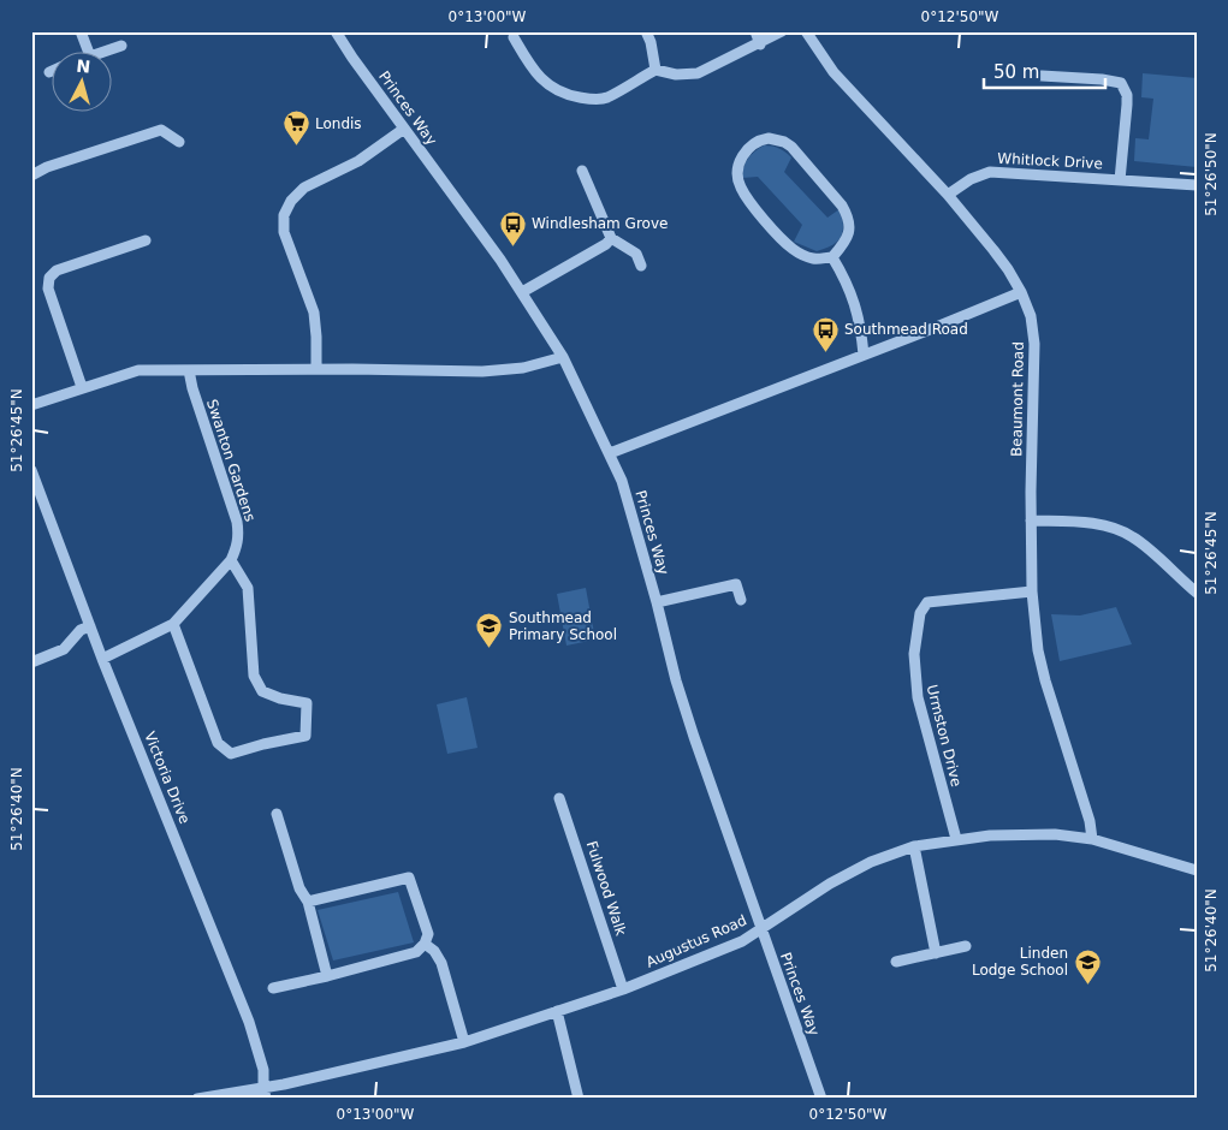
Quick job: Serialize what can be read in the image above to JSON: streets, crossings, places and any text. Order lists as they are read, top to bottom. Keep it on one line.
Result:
{"streets":{"street":["Princes Way","Whitlock Drive","Beaumont Road","Swanton Gardens","Urmston Drive","Victoria Drive","Fulwood Walk","Augustus Road"]},"crossings":[["Princes Way","Augustus Road"],["Whitlock Drive","Beaumont Road"],["Beaumont Road","Urmston Drive"],["Beaumont Road","Augustus Road"],["Swanton Gardens","Victoria Drive"],["Urmston Drive","Augustus Road"],["Victoria Drive","Augustus Road"],["Fulwood Walk","Augustus Road"]],"places":{"supermarket":["Londis"],"bus stop":["Windlesham Grove","Southmead Road"],"school or university":["Southmead Primary School","Linden Lodge School"]},"scale_bar":"50 m","north":"top","coordinates":["0°13'00\"W","0°12'50\"W","51°26'50\"N","51°26'45\"N","51°26'40\"N"]}
